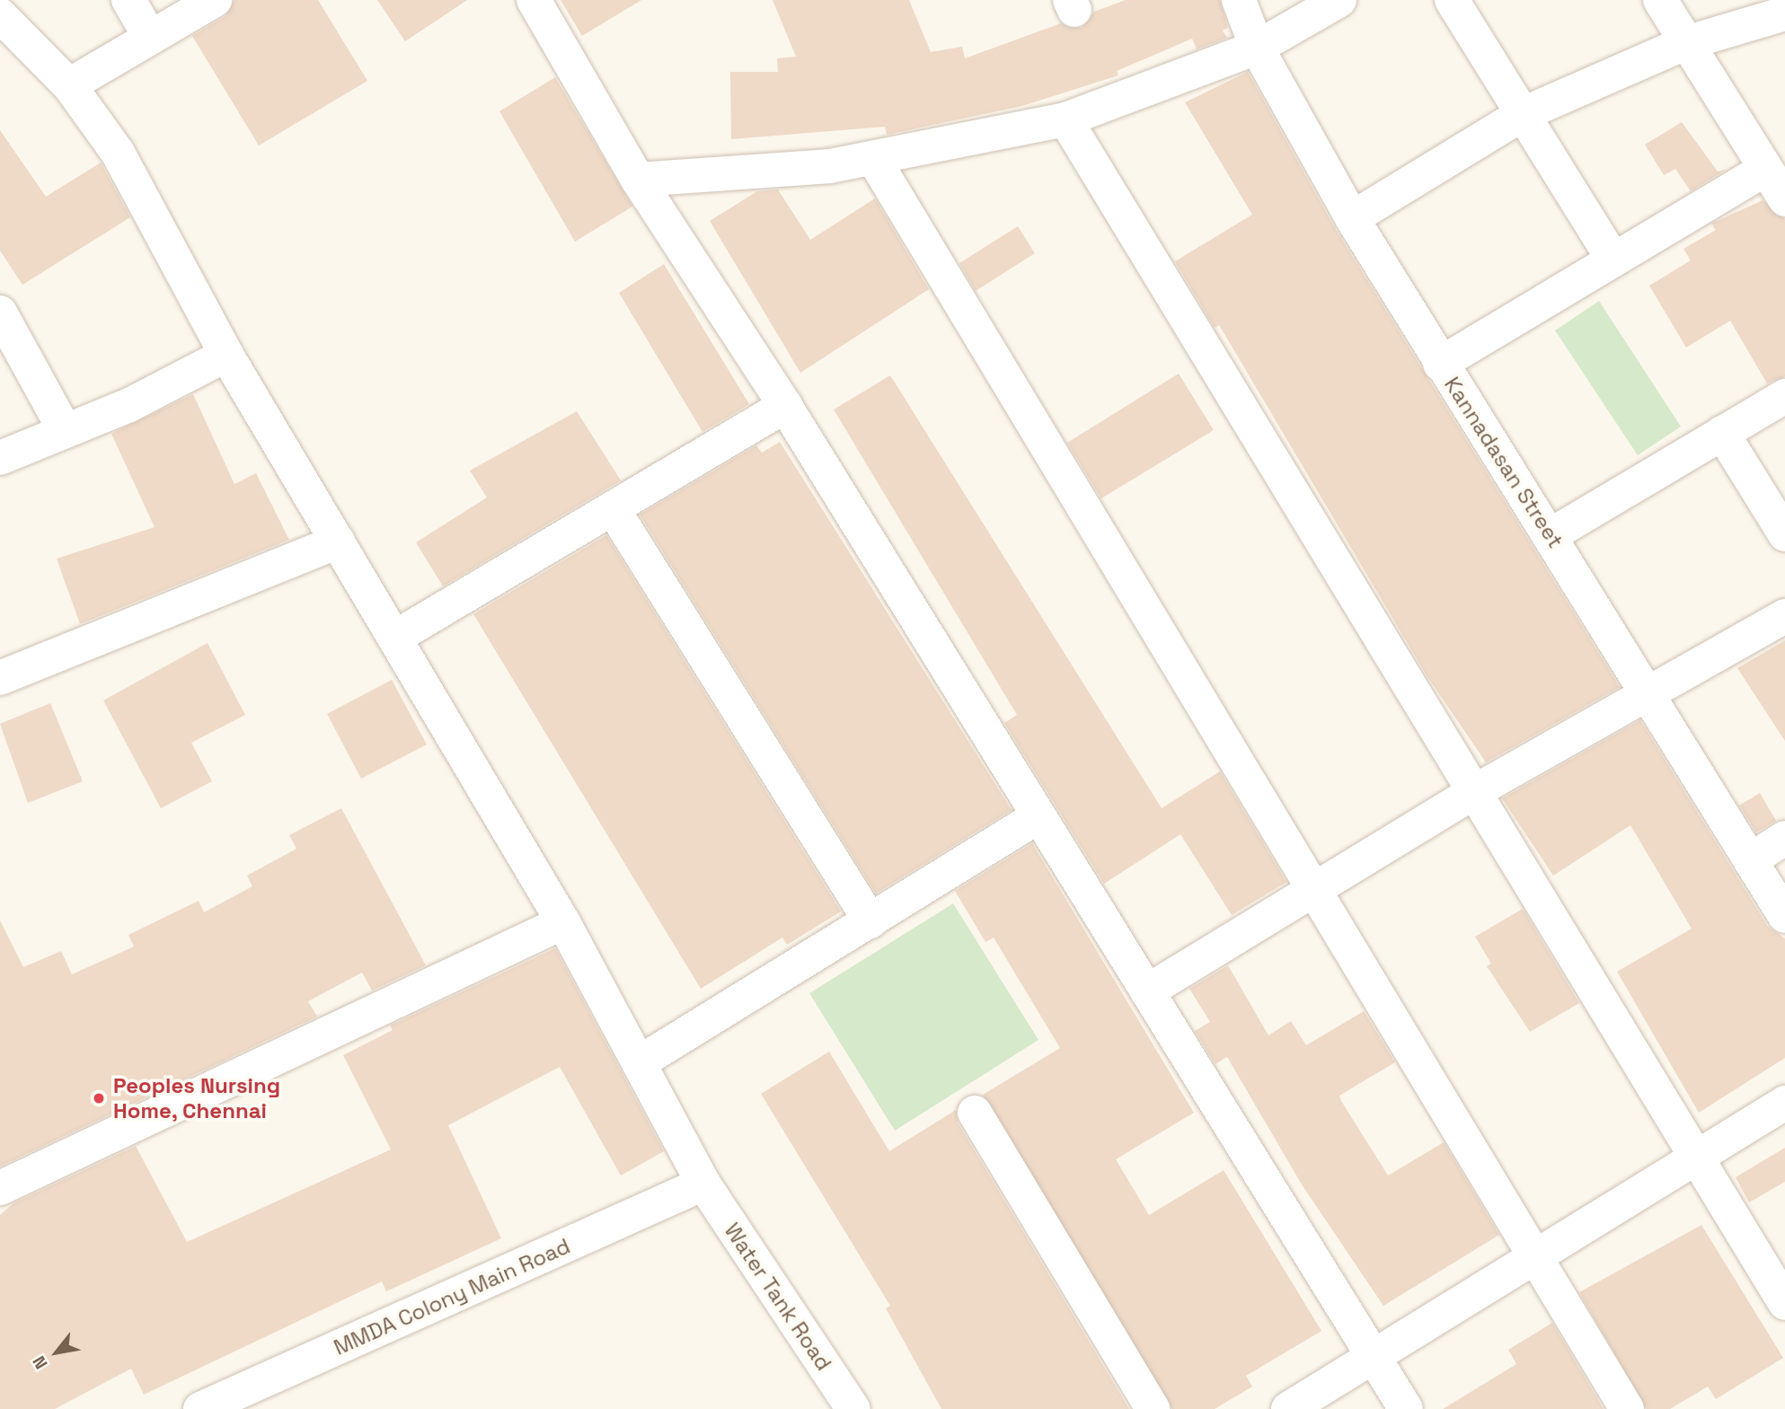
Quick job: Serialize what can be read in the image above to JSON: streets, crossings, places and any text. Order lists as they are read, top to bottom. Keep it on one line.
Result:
{"streets":{"street":["Kannadasan Street","MMDA Colony Main Road","Water Tank Road"]},"crossings":[["MMDA Colony Main Road","Water Tank Road"]],"places":["Peoples Nursing Home, Chennai"],"north":"bottom left"}
